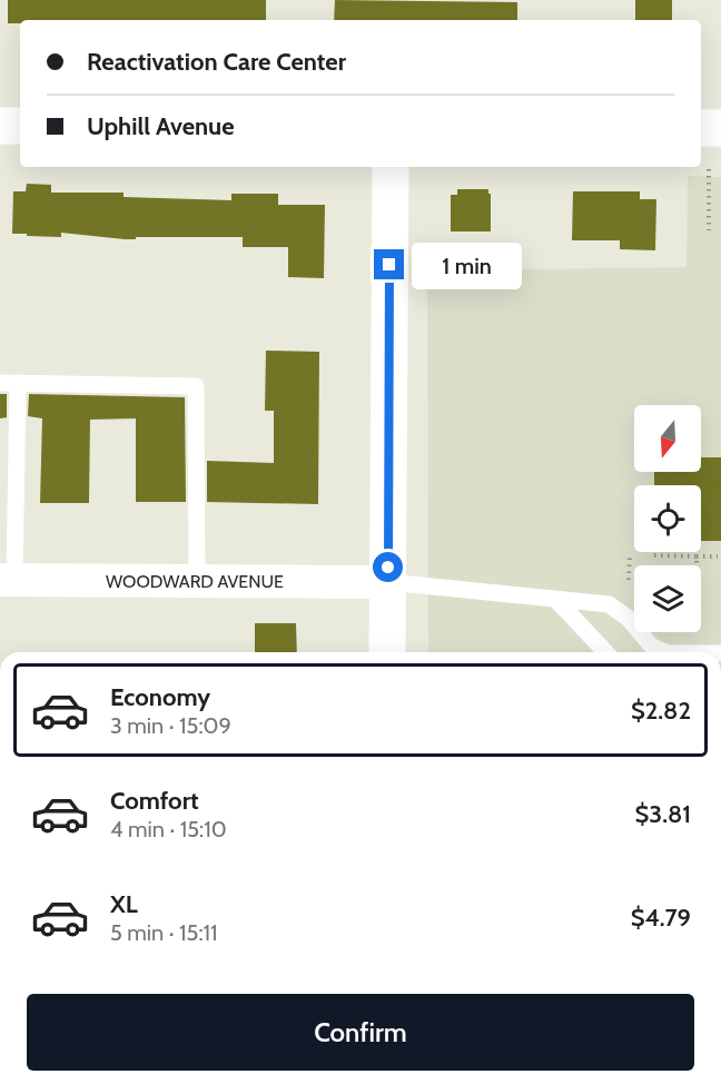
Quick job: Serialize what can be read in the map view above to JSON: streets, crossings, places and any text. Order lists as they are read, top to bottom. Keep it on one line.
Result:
{"streets":{"street":["WOODWARD AVENUE"]},"north":"bottom","page":{"banner":["Reactivation Care Center","Uphill Avenue"],"bubble":"1 min","list":[{"name":"Economy","note":"3 min · 15:09","value":"$2.82"},{"name":"Comfort","note":"4 min · 15:10","value":"$3.81"},{"name":"XL","note":"5 min · 15:11","value":"$4.79"}],"buttons":"Confirm"}}
